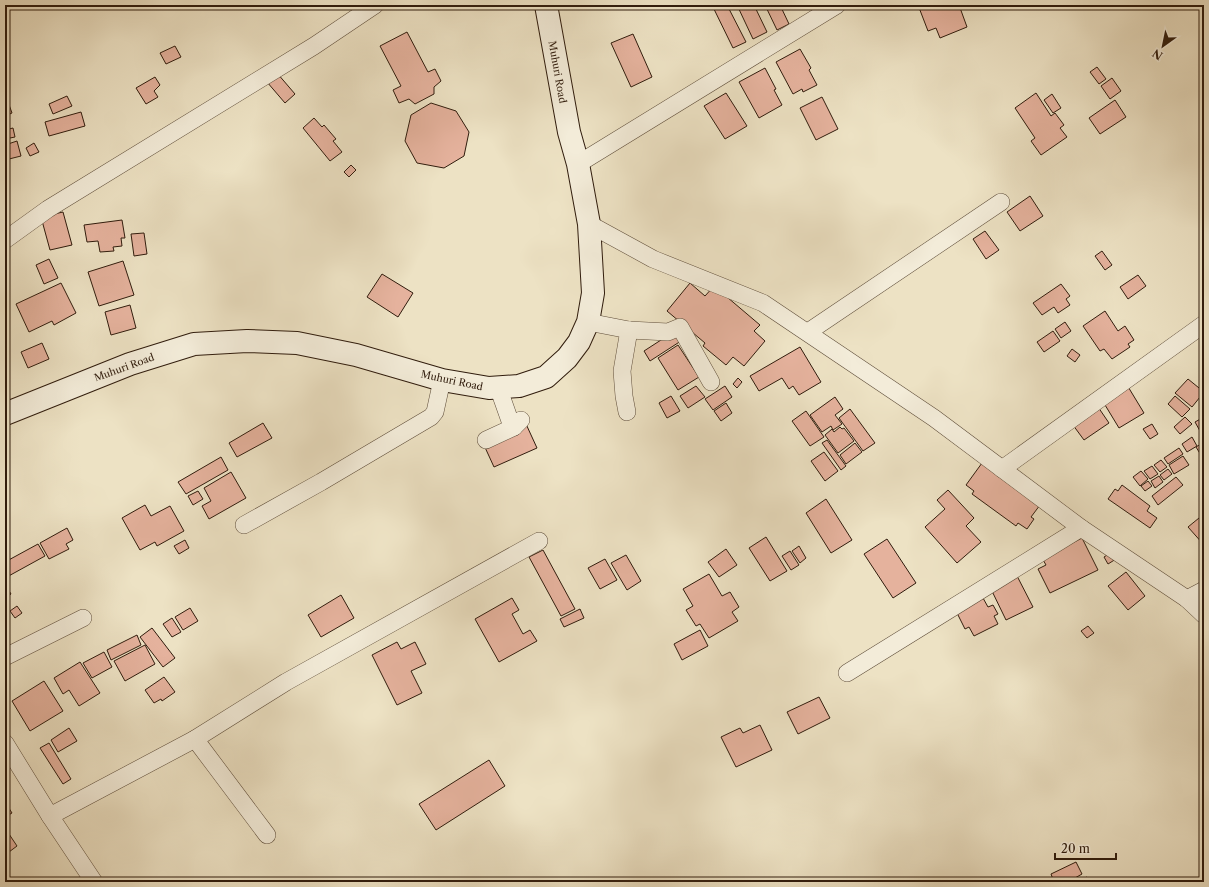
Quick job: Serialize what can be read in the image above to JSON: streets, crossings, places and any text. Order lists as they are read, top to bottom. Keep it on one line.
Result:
{"streets":{"main road":["Muhuri Road"]},"scale_bar":"20 m","north":"bottom left"}
